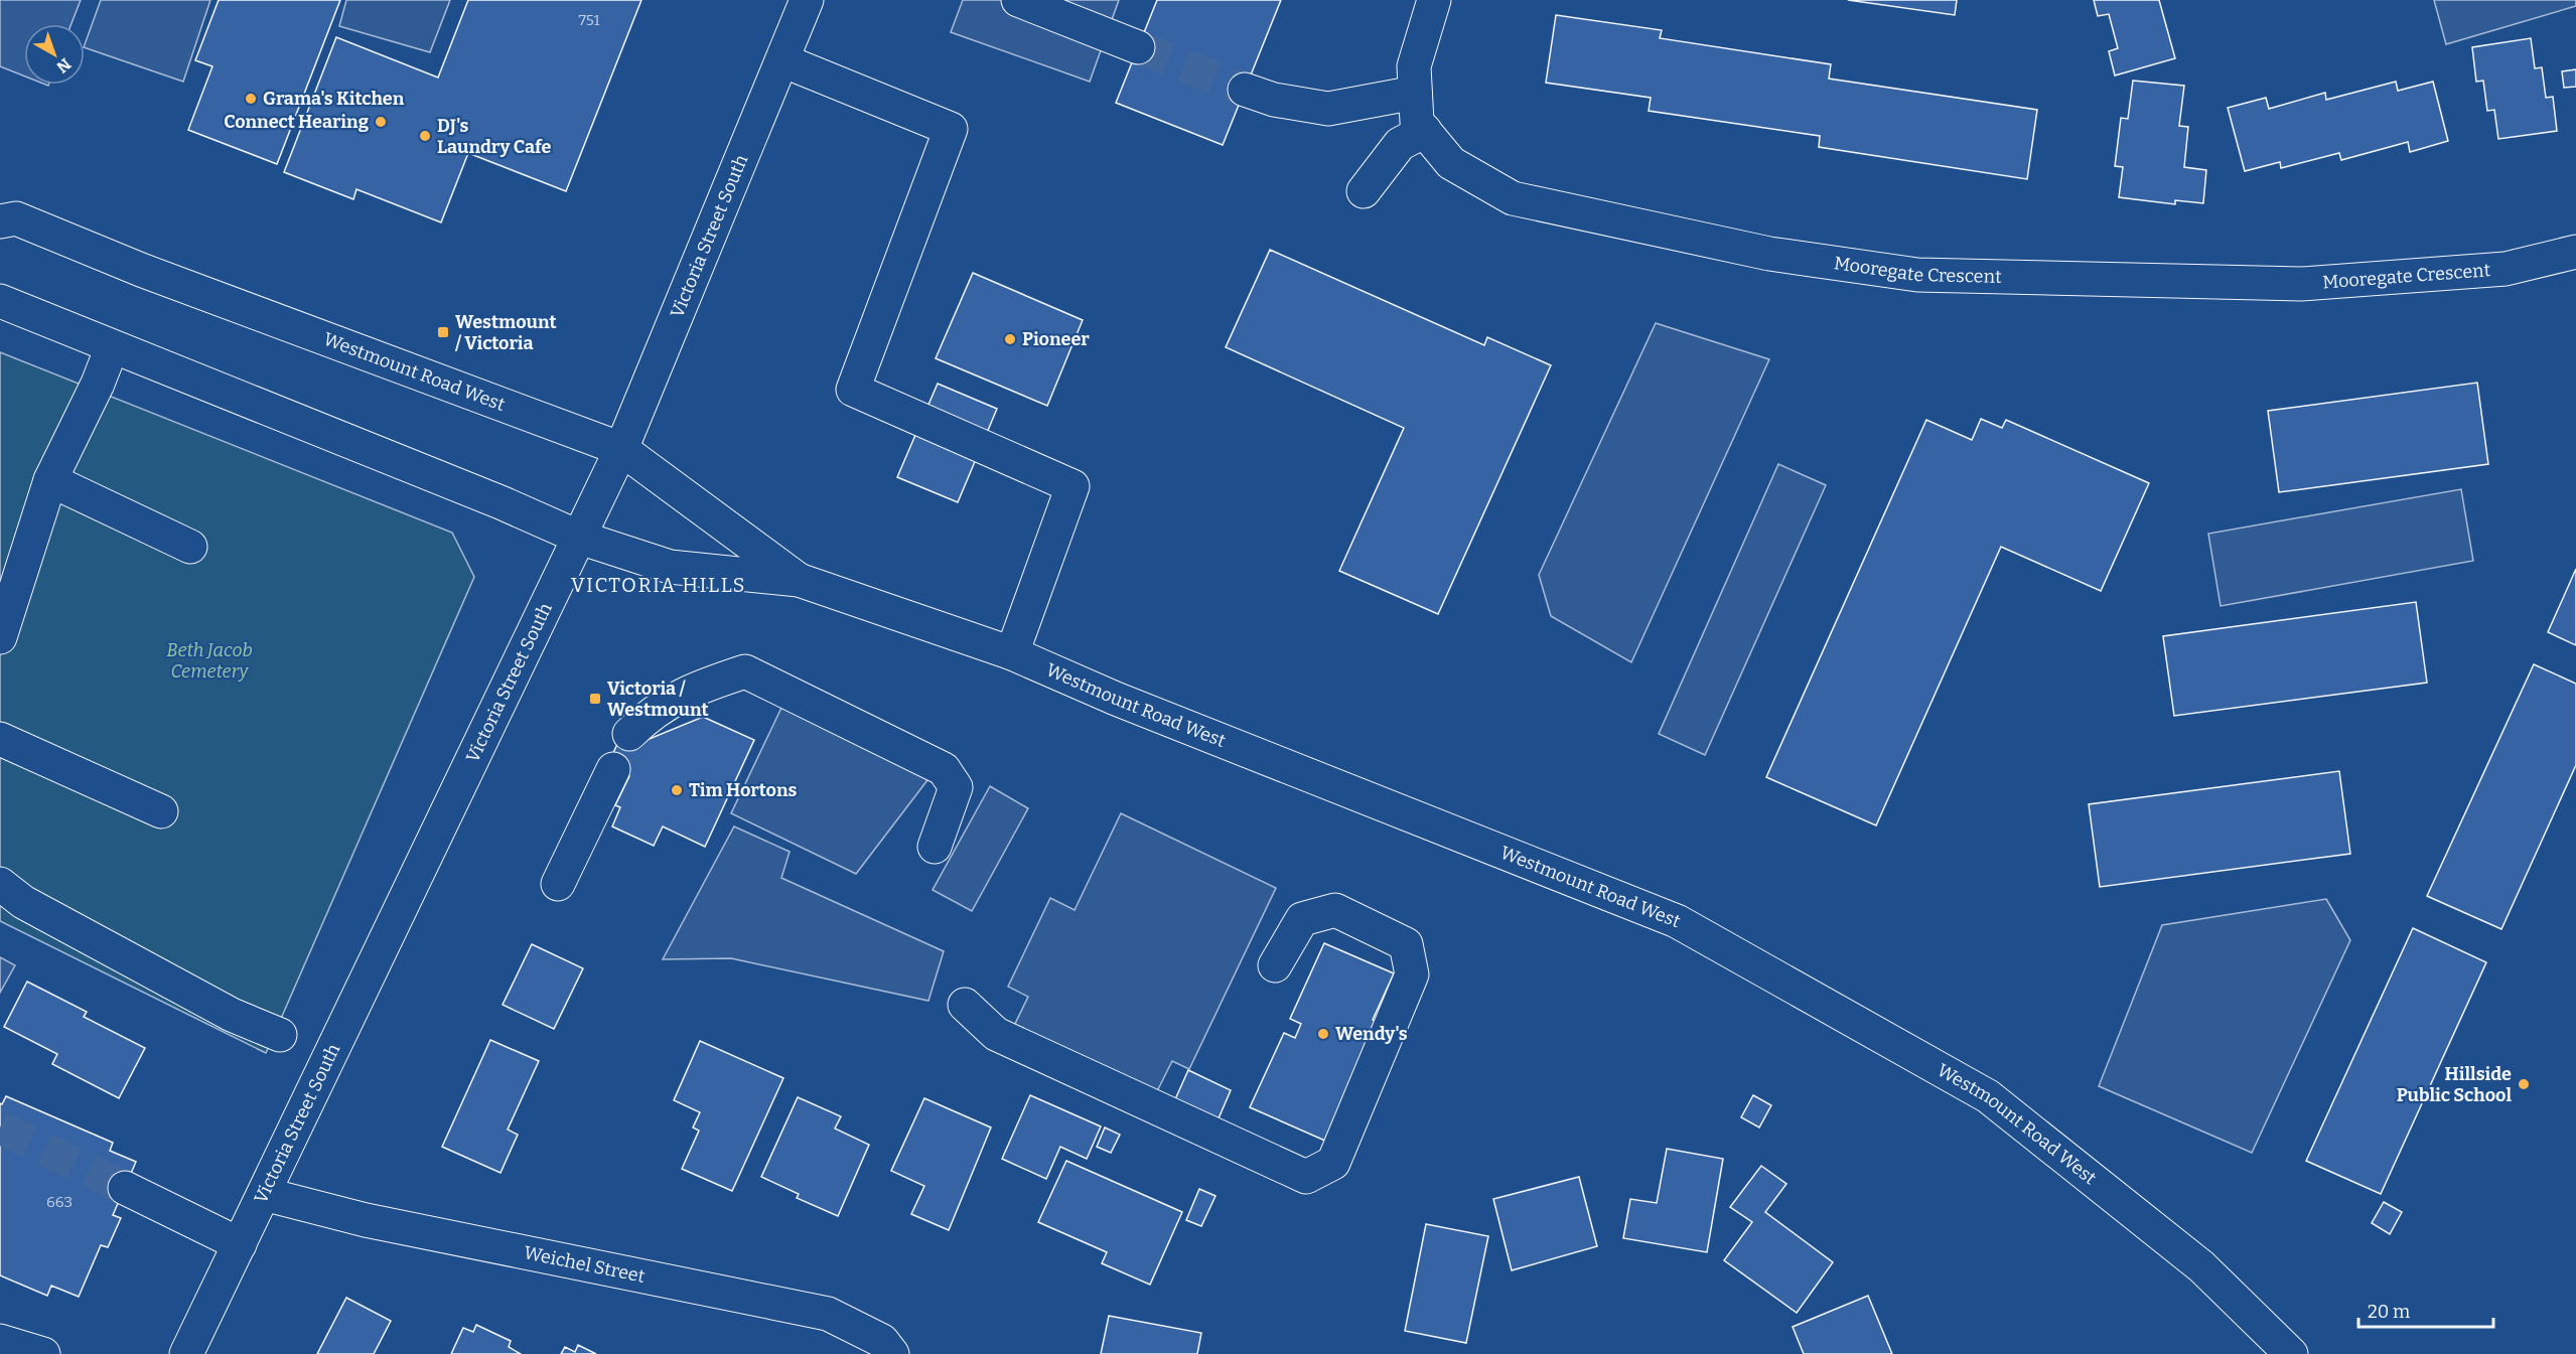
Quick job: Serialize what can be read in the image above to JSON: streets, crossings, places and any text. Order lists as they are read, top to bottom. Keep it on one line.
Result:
{"streets":{"main road":["Victoria Street South","Mooregate Crescent","Westmount Road West","Weichel Street"]},"crossings":[["Victoria Street South","Westmount Road West"],["Victoria Street South","Weichel Street"]],"districts":["VICTORIA HILLS"],"parks":["Beth Jacob Cemetery"],"places":{"other":["Grama's Kitchen","Connect Hearing","DJ's Laundry Cafe","Pioneer","Tim Hortons","Wendy's","Hillside Public School"],"transit":["Westmount / Victoria","Victoria / Westmount"]},"house_numbers":["751","663"],"scale_bar":"20 m","north":"bottom right"}
